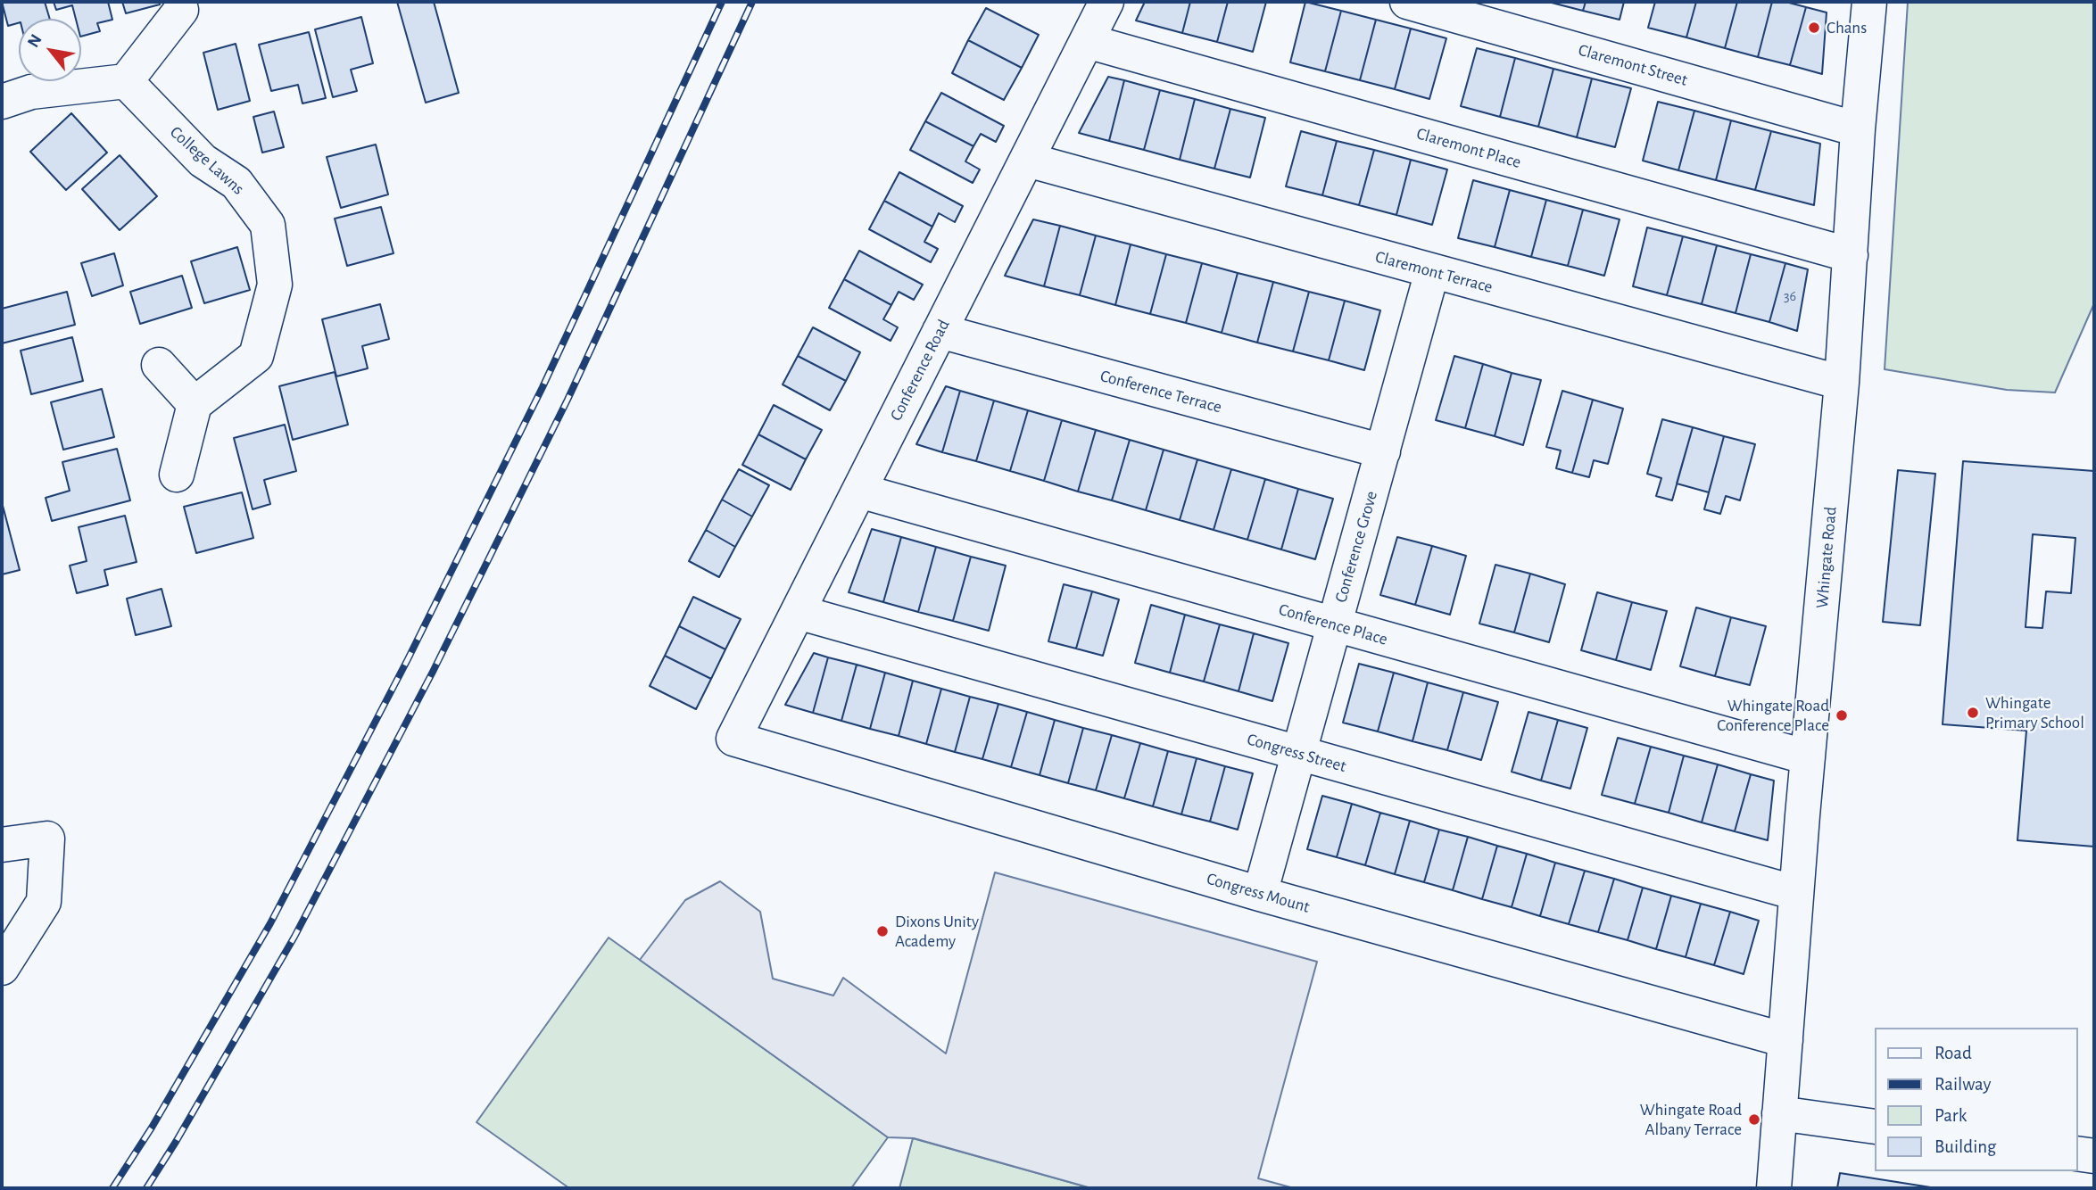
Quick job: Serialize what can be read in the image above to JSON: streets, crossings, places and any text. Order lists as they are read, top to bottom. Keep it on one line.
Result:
{"streets":{"street":["Claremont Street","Claremont Place","College Lawns","Claremont Terrace","Conference Road","Conference Terrace","Conference Grove","Whingate Road","Conference Place","Congress Street","Congress Mount"]},"crossings":[["Claremont Street","Whingate Road"],["Claremont Place","Conference Road"],["Claremont Place","Whingate Road"],["Claremont Terrace","Conference Road"],["Claremont Terrace","Conference Grove"],["Claremont Terrace","Whingate Road"],["Conference Road","Conference Terrace"],["Conference Road","Conference Place"],["Conference Road","Congress Street"],["Conference Road","Congress Mount"],["Conference Terrace","Conference Grove"],["Conference Grove","Conference Place"],["Conference Grove","Congress Street"],["Conference Grove","Congress Mount"],["Whingate Road","Conference Place"],["Whingate Road","Congress Street"],["Whingate Road","Congress Mount"]],"places":["Chans","Whingate Primary School","Whingate Road Conference Place","Dixons Unity Academy","Whingate Road Albany Terrace"],"house_numbers":["36"],"legend":["Road","Railway","Park","Building"],"north":"top left"}
